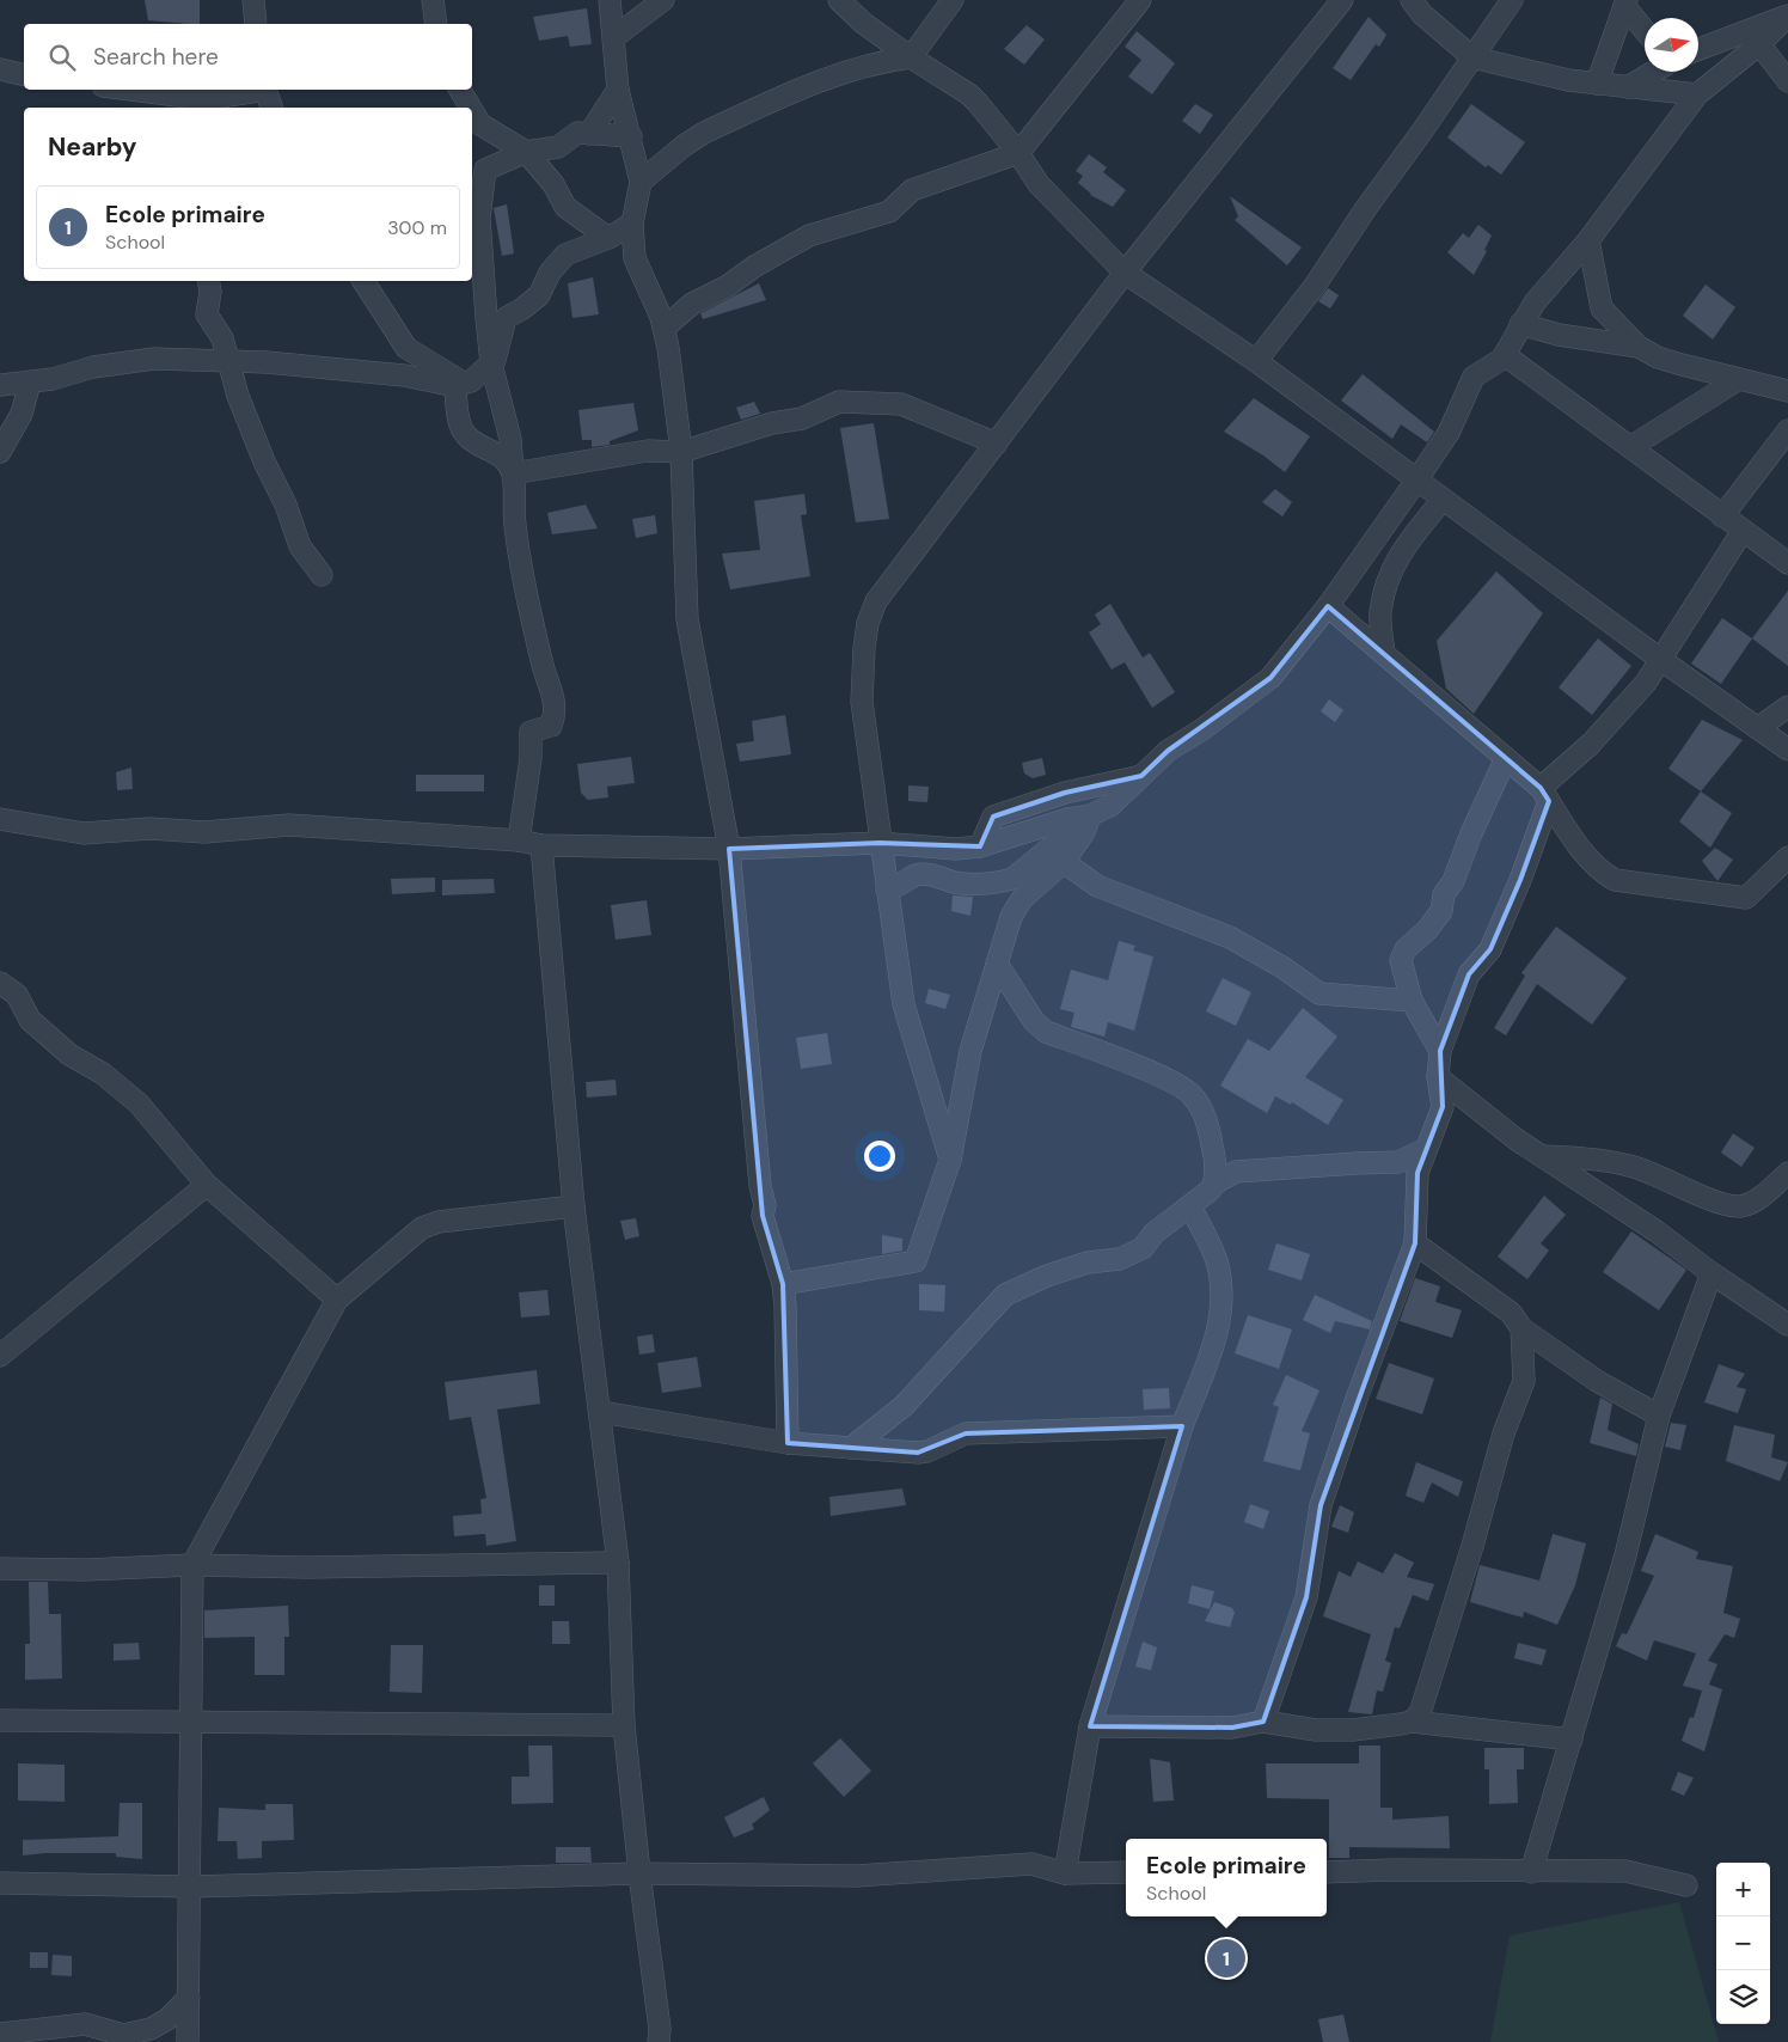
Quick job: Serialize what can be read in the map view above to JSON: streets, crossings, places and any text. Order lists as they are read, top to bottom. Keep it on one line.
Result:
{"north":"right","page":{"search":"Search here","heading":"Nearby","list":[{"mark":"1","name":"Ecole primaire","note":"School","value":"300 m"}],"popup":["Ecole primaire","School"],"map_buttons":["+","−"],"pins":"1"}}
